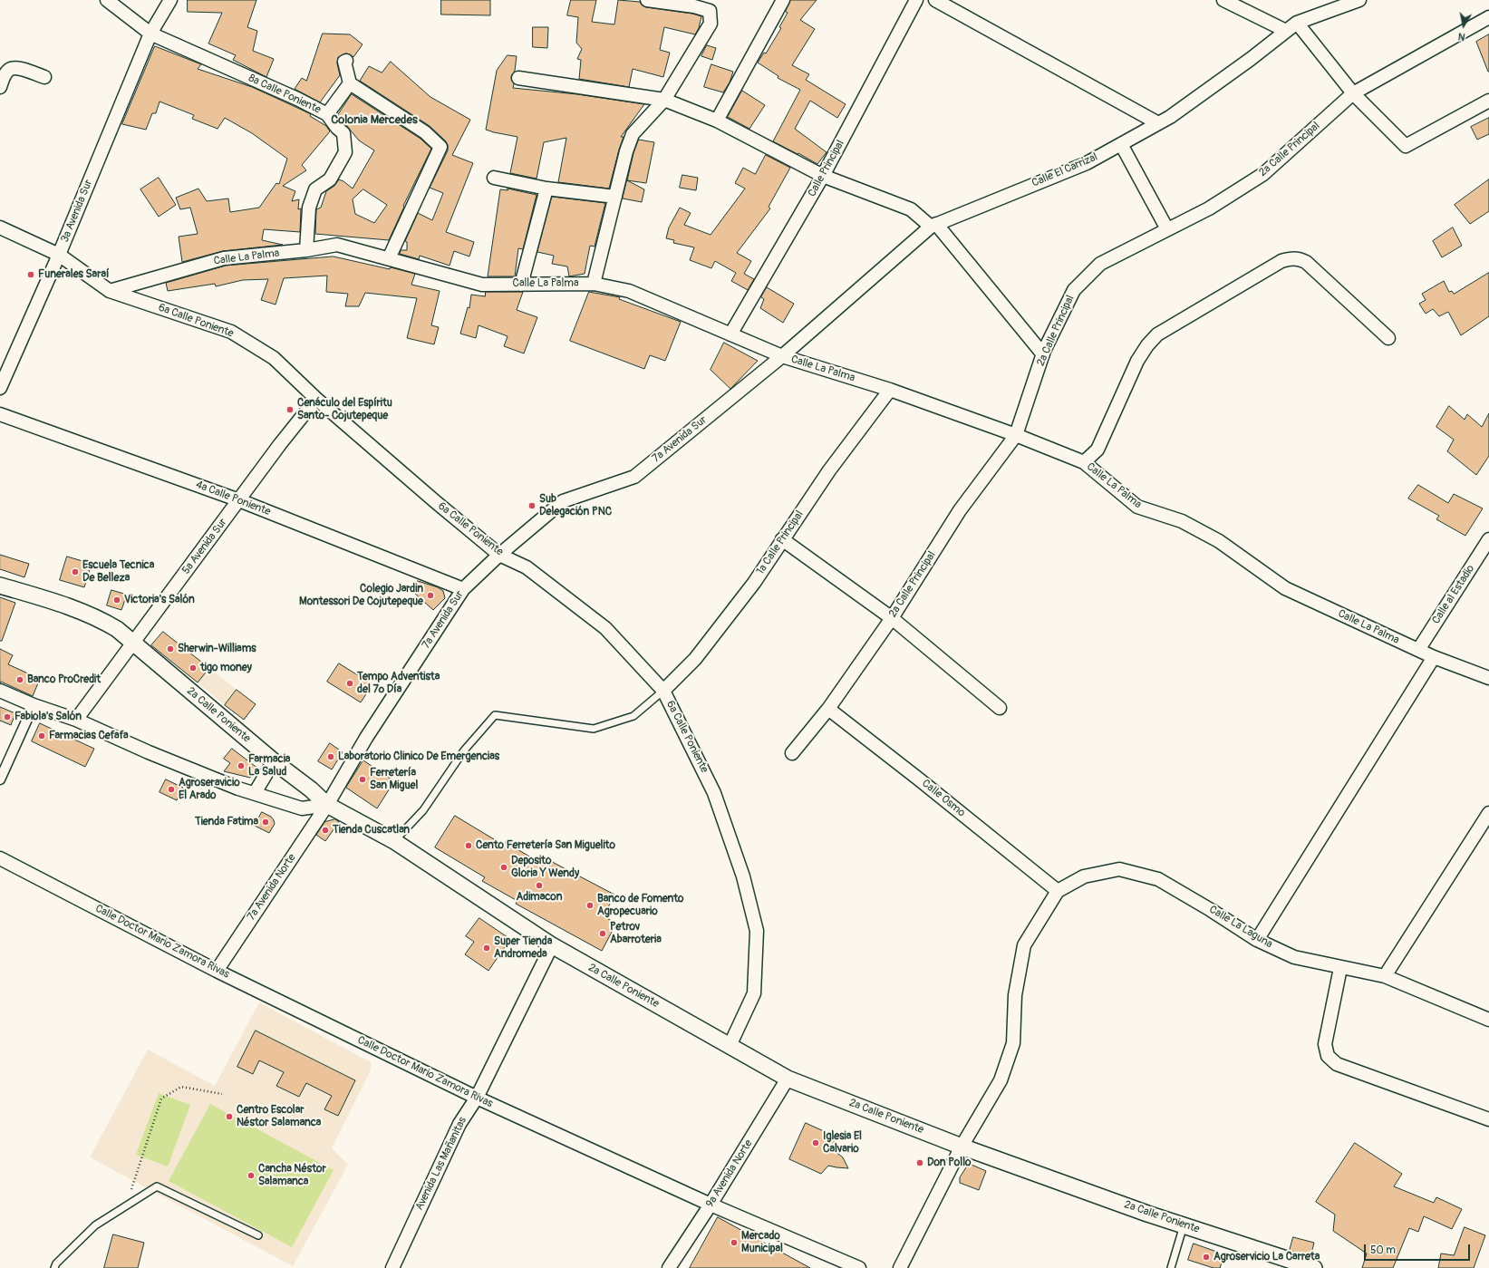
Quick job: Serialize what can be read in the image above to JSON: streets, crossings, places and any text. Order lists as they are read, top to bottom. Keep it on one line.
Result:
{"streets":{"street":["8a Calle Poniente","2a Calle Principal","Calle Principal","Calle El Carrizal","3a Avenida Sur","Calle La Palma","6a Calle Poniente","7a Avenida Sur","4a Calle Poniente","1a Calle Principal","5a Avenida Sur","Calle al Estadio","2a Calle Poniente","Calle Osmo","7a Avenida Norte","Calle La Laguna","Calle Doctor Mario Zamora Rivas","Avenida Las Mañanitas","9a Avenida Norte"]},"crossings":[["8a Calle Poniente","3a Avenida Sur"],["8a Calle Poniente","Calle La Palma"],["2a Calle Principal","Calle La Palma"],["2a Calle Principal","Calle Osmo"],["Calle Principal","Calle La Palma"],["Calle El Carrizal","Calle La Palma"],["Calle El Carrizal","7a Avenida Sur"],["3a Avenida Sur","6a Calle Poniente"],["Calle La Palma","6a Calle Poniente"],["Calle La Palma","7a Avenida Sur"],["Calle La Palma","1a Calle Principal"],["Calle La Palma","Calle al Estadio"],["6a Calle Poniente","7a Avenida Sur"],["6a Calle Poniente","1a Calle Principal"],["6a Calle Poniente","5a Avenida Sur"],["6a Calle Poniente","2a Calle Poniente"],["7a Avenida Sur","4a Calle Poniente"],["7a Avenida Sur","2a Calle Poniente"],["7a Avenida Sur","7a Avenida Norte"],["4a Calle Poniente","5a Avenida Sur"],["5a Avenida Sur","2a Calle Poniente"],["2a Calle Poniente","7a Avenida Norte"],["2a Calle Poniente","Avenida Las Mañanitas"],["2a Calle Poniente","9a Avenida Norte"],["Calle Osmo","Calle La Laguna"],["7a Avenida Norte","Calle Doctor Mario Zamora Rivas"],["Calle Doctor Mario Zamora Rivas","Avenida Las Mañanitas"],["Calle Doctor Mario Zamora Rivas","9a Avenida Norte"]],"districts":["Colonia Mercedes"],"places":["Funerales Saraí","Cenáculo del Espíritu Santo- Cojutepeque","Sub Delegación PNC","Escuela Tecnica De Belleza","Colegio Jardin Montessori De Cojutepeque","Victoria's Salón","Sherwin-Williams","tigo money","Banco ProCredit","Tempo Adventista del 7º Día","Fabiola's Salón","Farmacias Cefafa","Laboratorio Clinico De Emergencias","Farmacia La Salud","Ferretería San Miguel","Agroseravicio El Arado","Tienda Fatima","Tienda Cuscatlan","Cento Ferretería San Miguelito","Deposito Gloria Y Wendy","Adimacon","Banco de Fomento Agropecuario","Petrov Abarroteria","Super Tienda Andromeda","Centro Escolar Néstor Salamanca","Iglesia El Calvario","Don Pollo","Cancha Néstor Salamanca","Mercado Municipal","Agroservicio La Carreta"],"scale_bar":"50 m","north":"bottom"}
